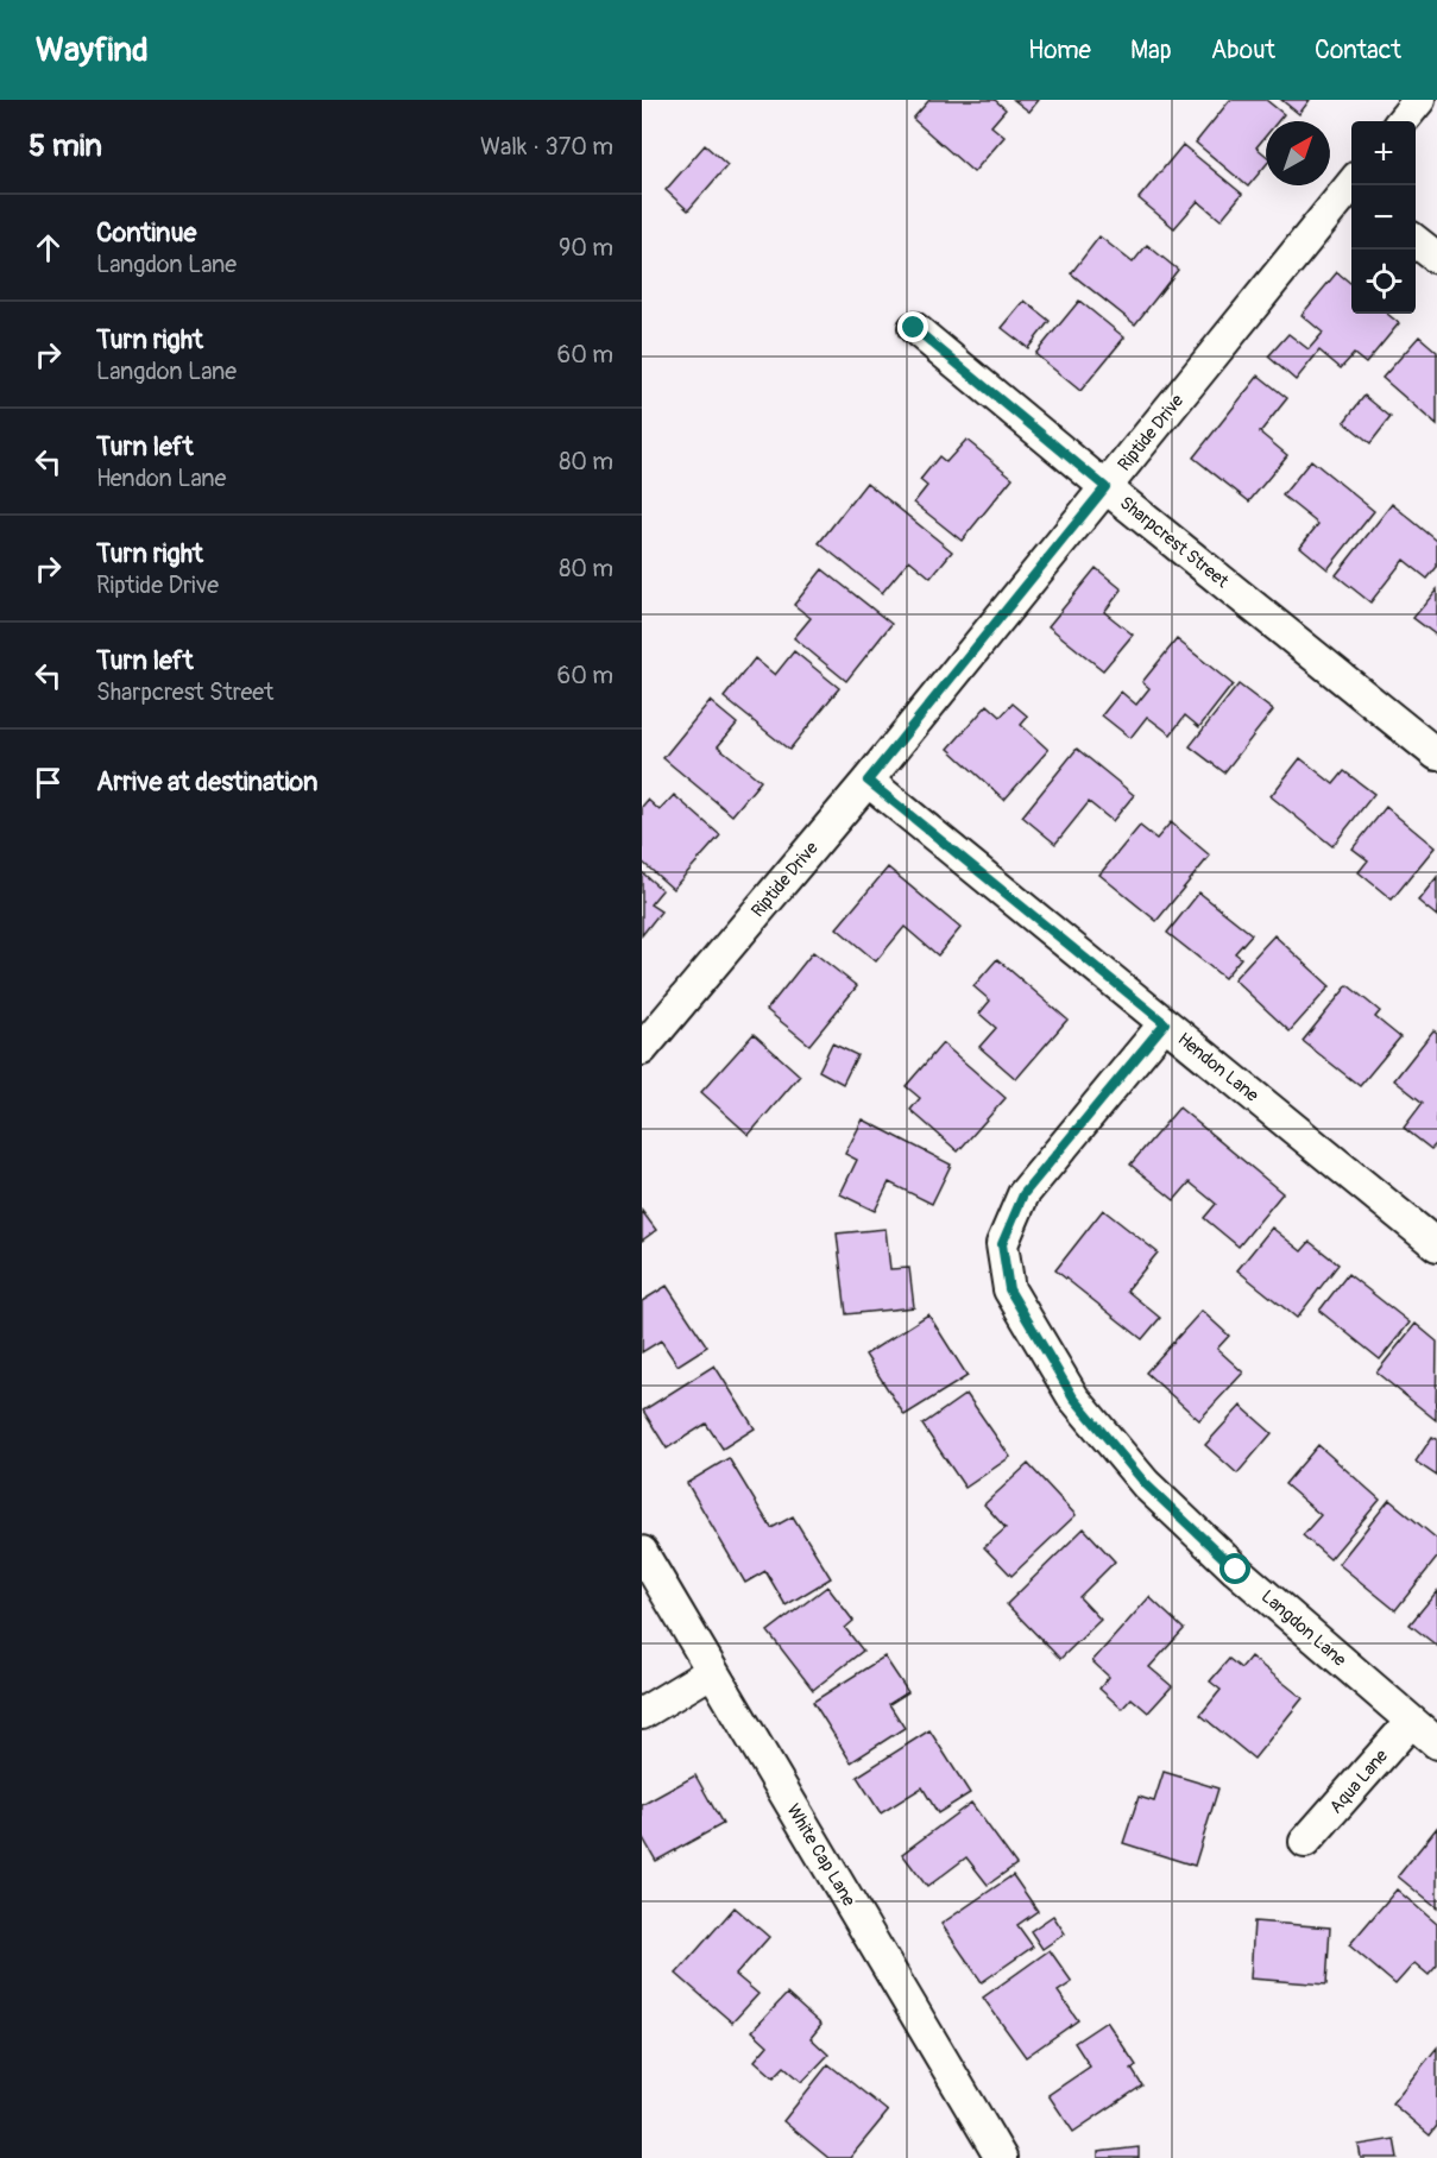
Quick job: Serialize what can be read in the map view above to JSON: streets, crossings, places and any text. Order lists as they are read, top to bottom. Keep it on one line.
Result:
{"streets":{"street":["Riptide Drive","Sharpcrest Street","Hendon Lane","Langdon Lane","Aqua Lane","White Cap Lane"]},"crossings":[["Riptide Drive","Sharpcrest Street"],["Riptide Drive","Hendon Lane"],["Hendon Lane","Langdon Lane"],["Langdon Lane","Aqua Lane"]],"north":"top right","page":{"header":"Wayfind","nav":["Home","Map","About","Contact"],"heading":["5 min","Walk · 370 m"],"map_buttons":["+","−"],"list":[["Continue","Langdon Lane","90 m"],["Turn right","Langdon Lane","60 m"],["Turn left","Hendon Lane","80 m"],["Turn right","Riptide Drive","80 m"],["Turn left","Sharpcrest Street","60 m"],"Arrive at destination"]}}
